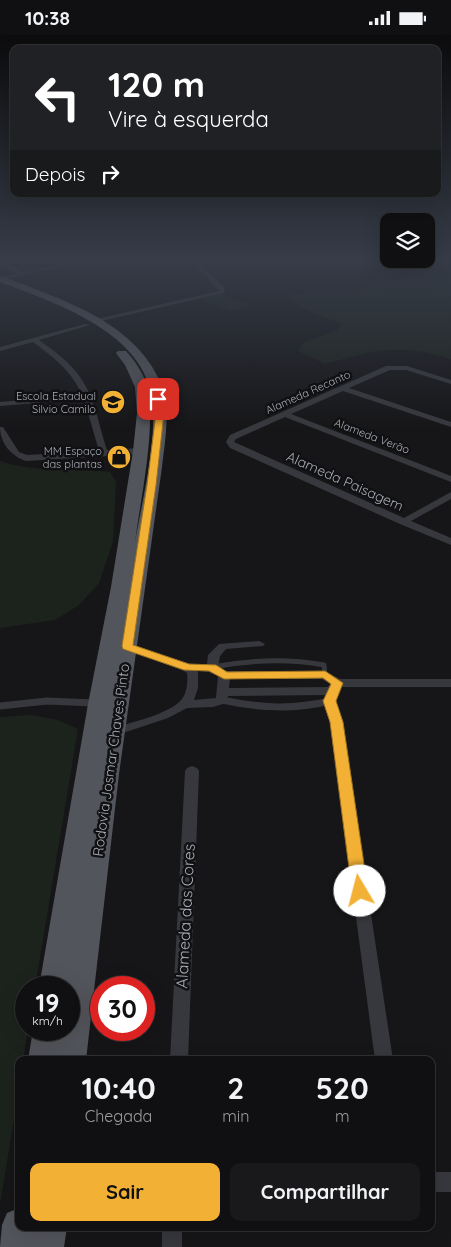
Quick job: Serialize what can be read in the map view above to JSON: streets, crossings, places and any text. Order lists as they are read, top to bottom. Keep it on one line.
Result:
{"streets":{"main road":["Rodovia Josmar Chaves Pinto"],"street":["Alameda Recanto","Alameda Verão","Alameda Paisagem","Alameda das Cores"]},"crossings":[["Alameda Recanto","Alameda Verão"],["Alameda Recanto","Alameda Paisagem"]],"places":{"school or university":["Escola Estadual Silvio Camilo"],"shop":["MM Espaço das plantas"]},"page":{"status":"10:38","turn":["120 m","Vire à esquerda"],"then":"Depois","speed":"19 km/h","limit":"30","eta":["10:40","Chegada","2","min","520","m"],"buttons":["Sair","Compartilhar"]}}
